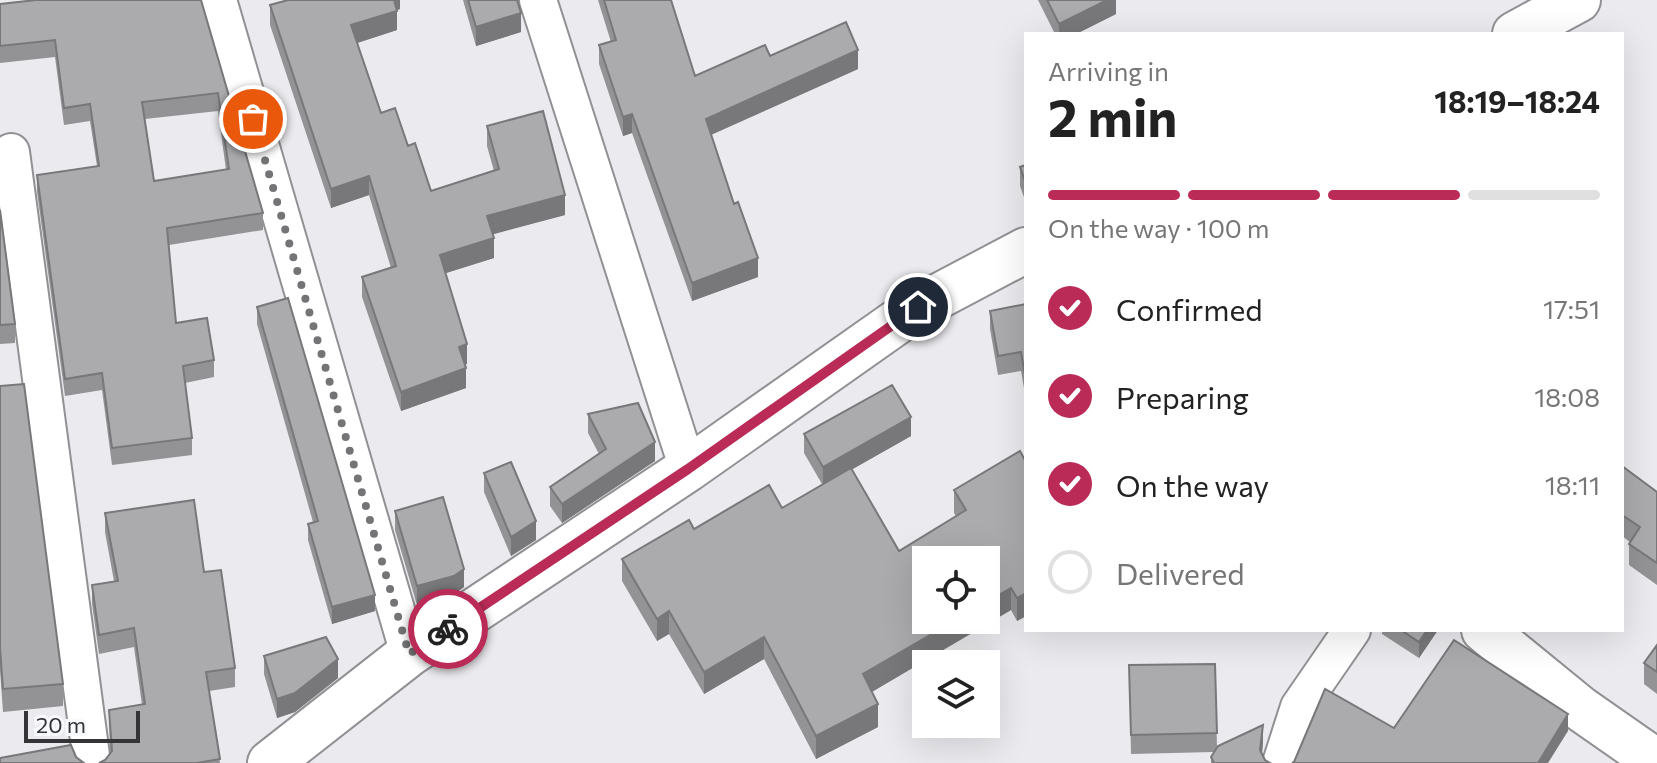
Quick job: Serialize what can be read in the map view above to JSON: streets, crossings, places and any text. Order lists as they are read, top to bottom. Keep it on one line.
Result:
{"scale_bar":"20 m","page":{"heading":["2 min","Arriving in","18:19–18:24"],"bar":"On the way · 100 m","list":[["Confirmed","17:51"],["Preparing","18:08"],["On the way","18:11"],"Delivered"],"scale":"20 m"}}
